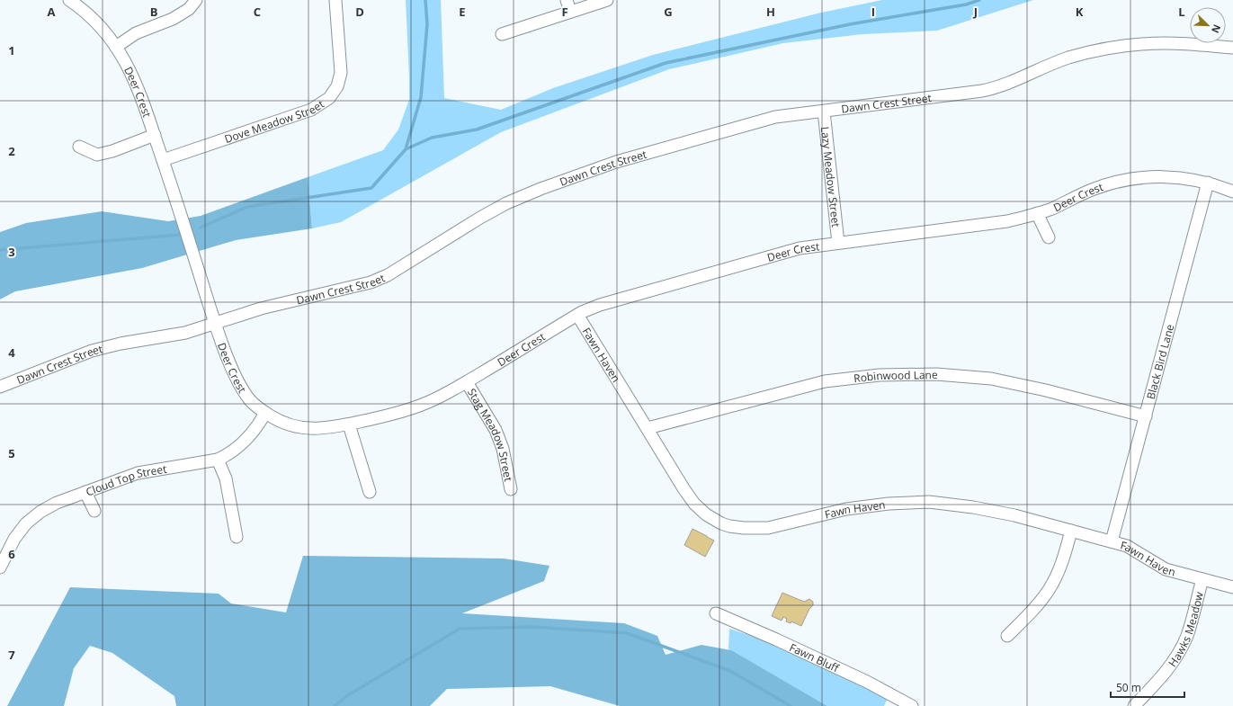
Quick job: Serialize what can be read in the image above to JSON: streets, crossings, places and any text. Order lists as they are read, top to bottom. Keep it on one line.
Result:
{"streets":{"street":["Deer Crest","Dawn Crest Street","Dove Meadow Street","Lazy Meadow Street","Fawn Haven","Black Bird Lane","Robinwood Lane","Stag Meadow Street","Cloud Top Street","Hawks Meadow","Fawn Bluff"]},"crossings":[["Deer Crest","Dawn Crest Street"],["Deer Crest","Dove Meadow Street"],["Deer Crest","Lazy Meadow Street"],["Deer Crest","Fawn Haven"],["Deer Crest","Black Bird Lane"],["Deer Crest","Stag Meadow Street"],["Deer Crest","Cloud Top Street"],["Dawn Crest Street","Lazy Meadow Street"],["Fawn Haven","Black Bird Lane"],["Fawn Haven","Robinwood Lane"],["Fawn Haven","Hawks Meadow"],["Black Bird Lane","Robinwood Lane"]],"scale_bar":"50 m","north":"bottom right","grid":{"columns":["A","B","C","D","E","F","G","H","I","J","K","L"],"rows":["1","2","3","4","5","6","7"]}}
